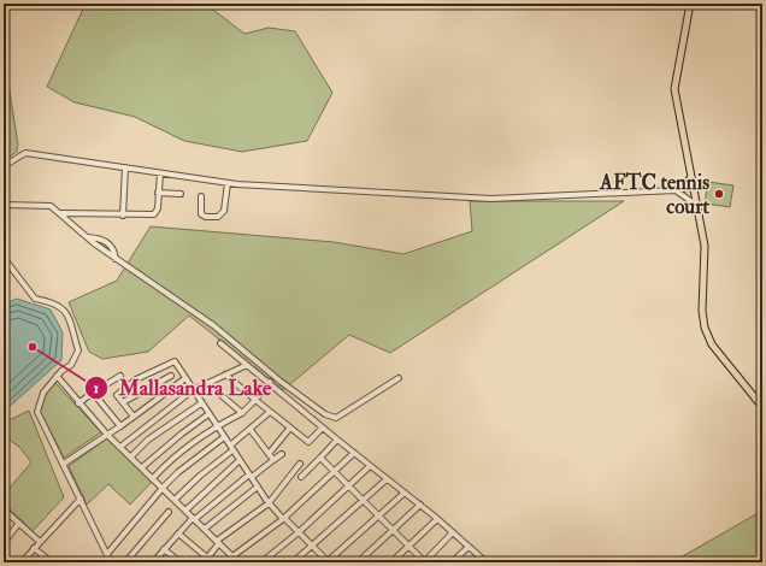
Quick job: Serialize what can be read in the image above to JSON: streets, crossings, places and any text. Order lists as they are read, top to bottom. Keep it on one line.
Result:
{"places":["AFTC tennis court","Mallasandra Lake"]}
